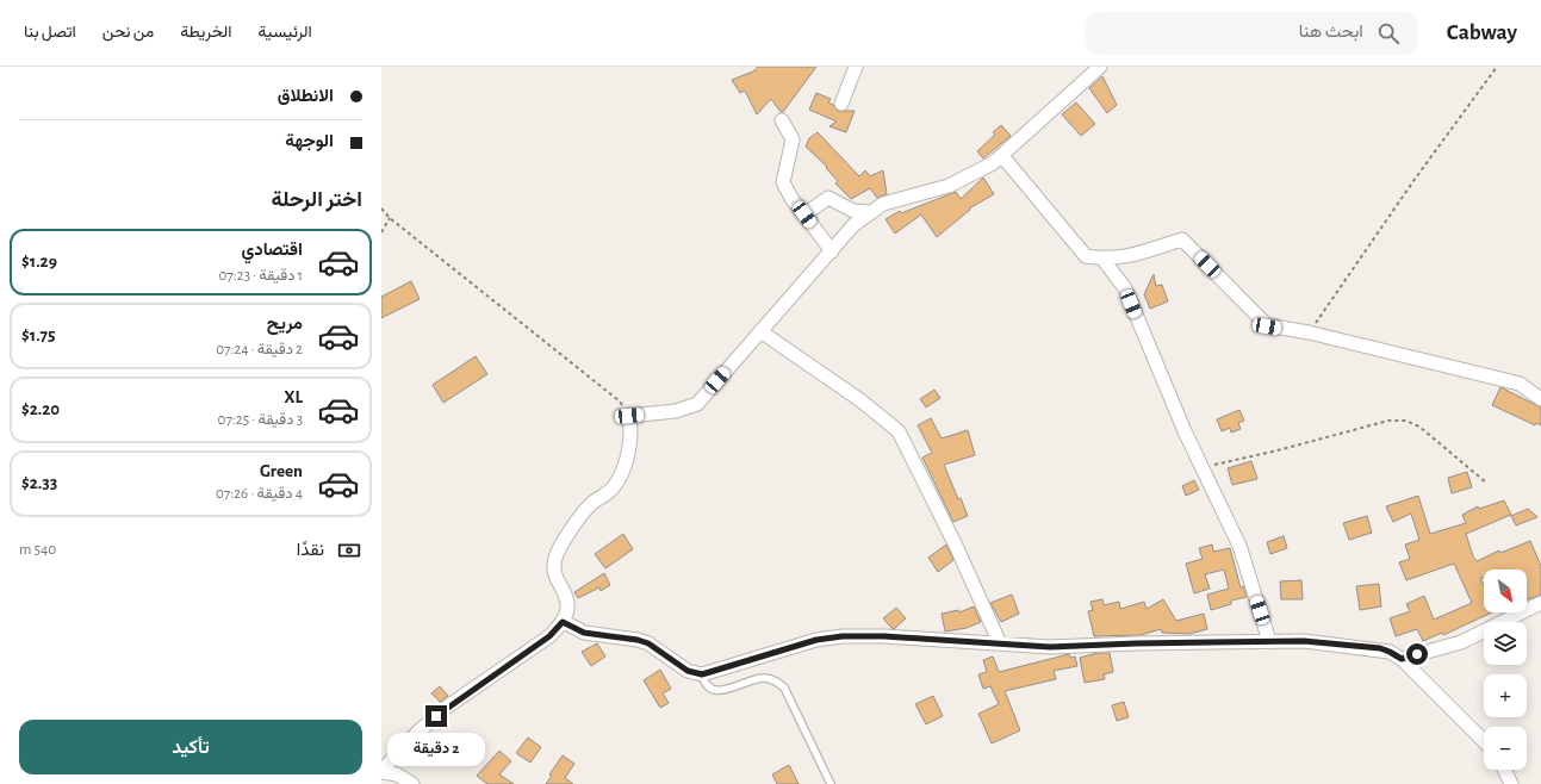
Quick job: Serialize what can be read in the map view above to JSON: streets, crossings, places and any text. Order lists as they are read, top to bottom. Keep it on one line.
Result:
{"north":"bottom right","page":{"header":"Cabway","search":"ابحث هنا","nav":["الرئيسية","الخريطة","من نحن","اتصل بنا"],"banner":["الانطلاق","الوجهة"],"heading":"اختر الرحلة","list":[{"name":"اقتصادي","note":"1 دقيقة · 07:23","value":"$1.29"},{"name":"مريح","note":"2 دقيقة · 07:24","value":"$1.75"},{"name":"XL","note":"3 دقيقة · 07:25","value":"$2.20"},{"name":"Green","note":"4 دقيقة · 07:26","value":"$2.33"}],"pay":["نقدًا","540 m"],"map_buttons":["+","−"],"buttons":"تأكيد","bubble":"2 دقيقة"}}
